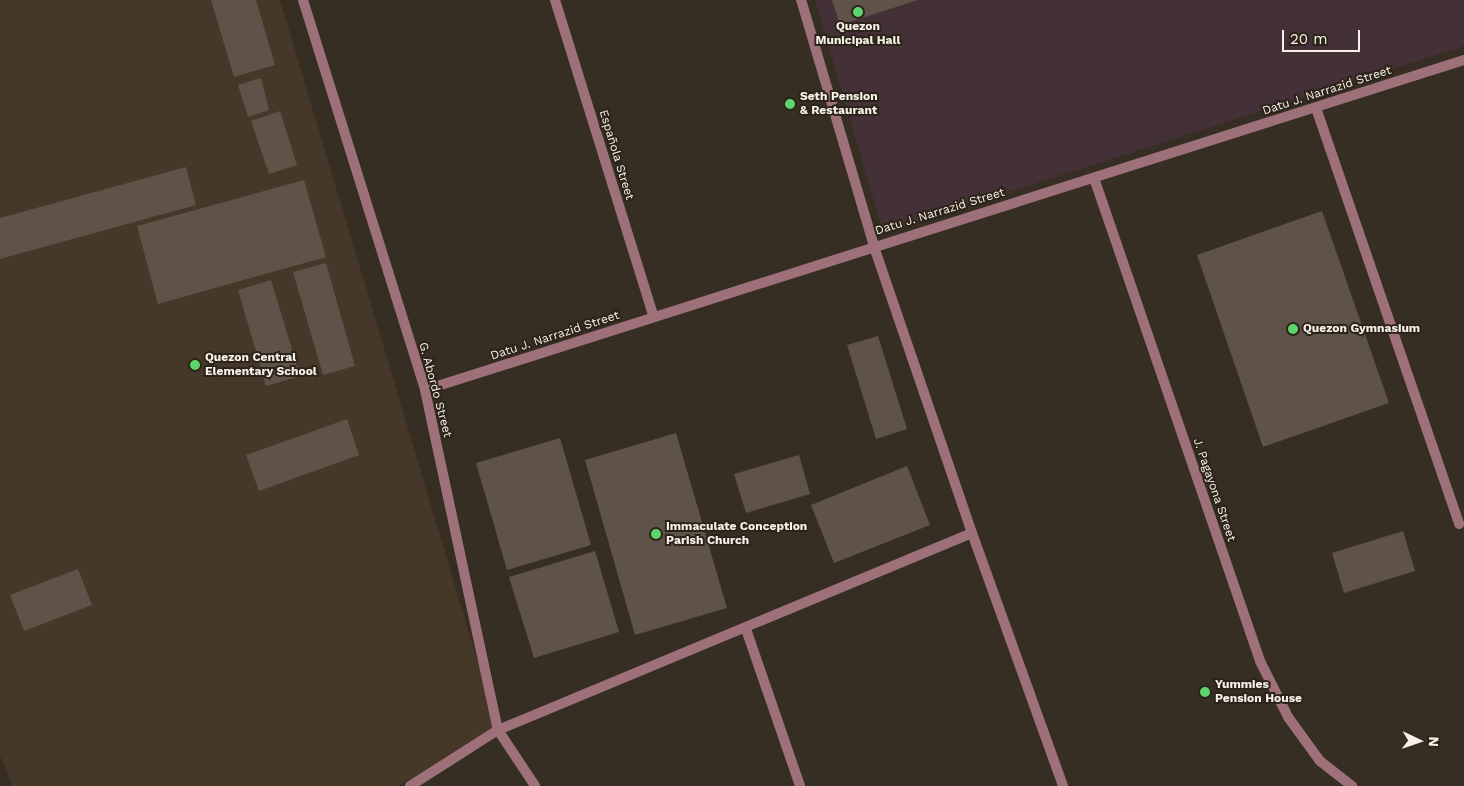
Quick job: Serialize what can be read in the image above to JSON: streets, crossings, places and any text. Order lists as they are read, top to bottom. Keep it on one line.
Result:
{"streets":{"street":["Datu J. Narrazid Street","Española Street","G. Abordo Street","J. Pagayona Street"]},"crossings":[["Datu J. Narrazid Street","Española Street"],["Datu J. Narrazid Street","G. Abordo Street"],["Datu J. Narrazid Street","J. Pagayona Street"]],"places":["Quezon Municipal Hall","Seth Pension & Restaurant","Quezon Gymnasium","Quezon Central Elementary School","Immaculate Conception Parish Church","Yummies Pension House"],"scale_bar":"20 m","north":"right"}
